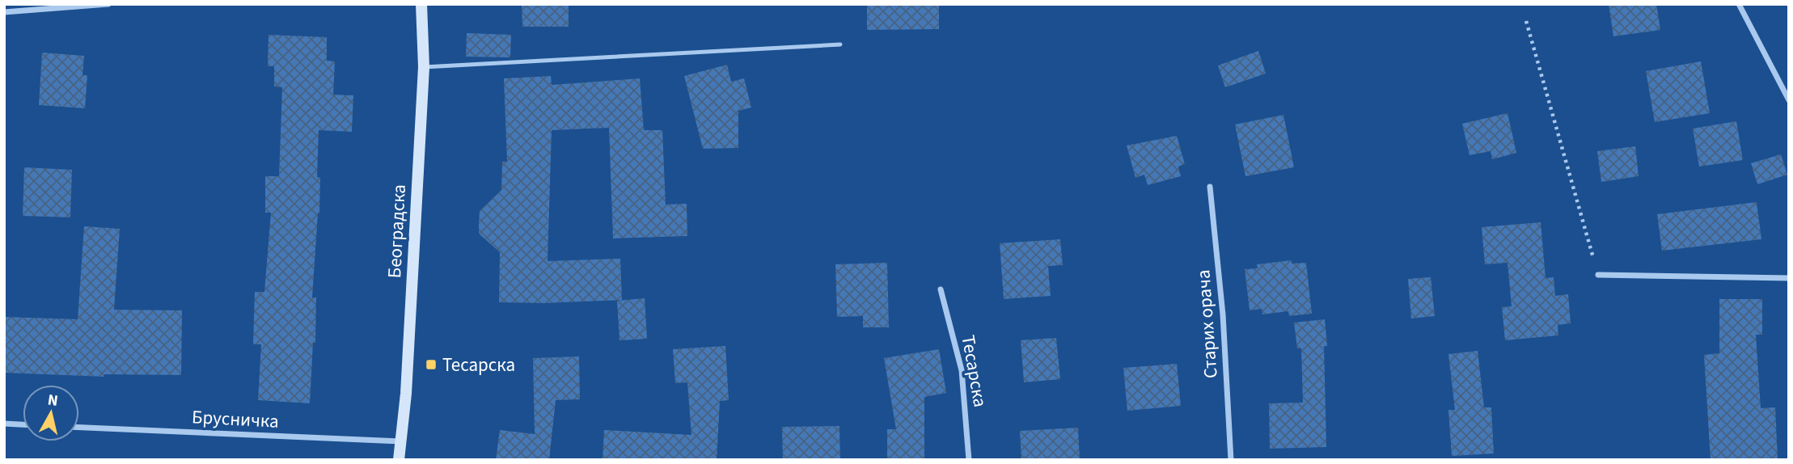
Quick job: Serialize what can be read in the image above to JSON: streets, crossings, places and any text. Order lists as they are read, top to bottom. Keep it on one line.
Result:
{"streets":{"main road":["Београдска"],"street":["Старих орача","Тесарска","Брусничка"]},"crossings":[["Београдска","Брусничка"]],"places":{"transit":["Тесарска"]},"north":"top"}
